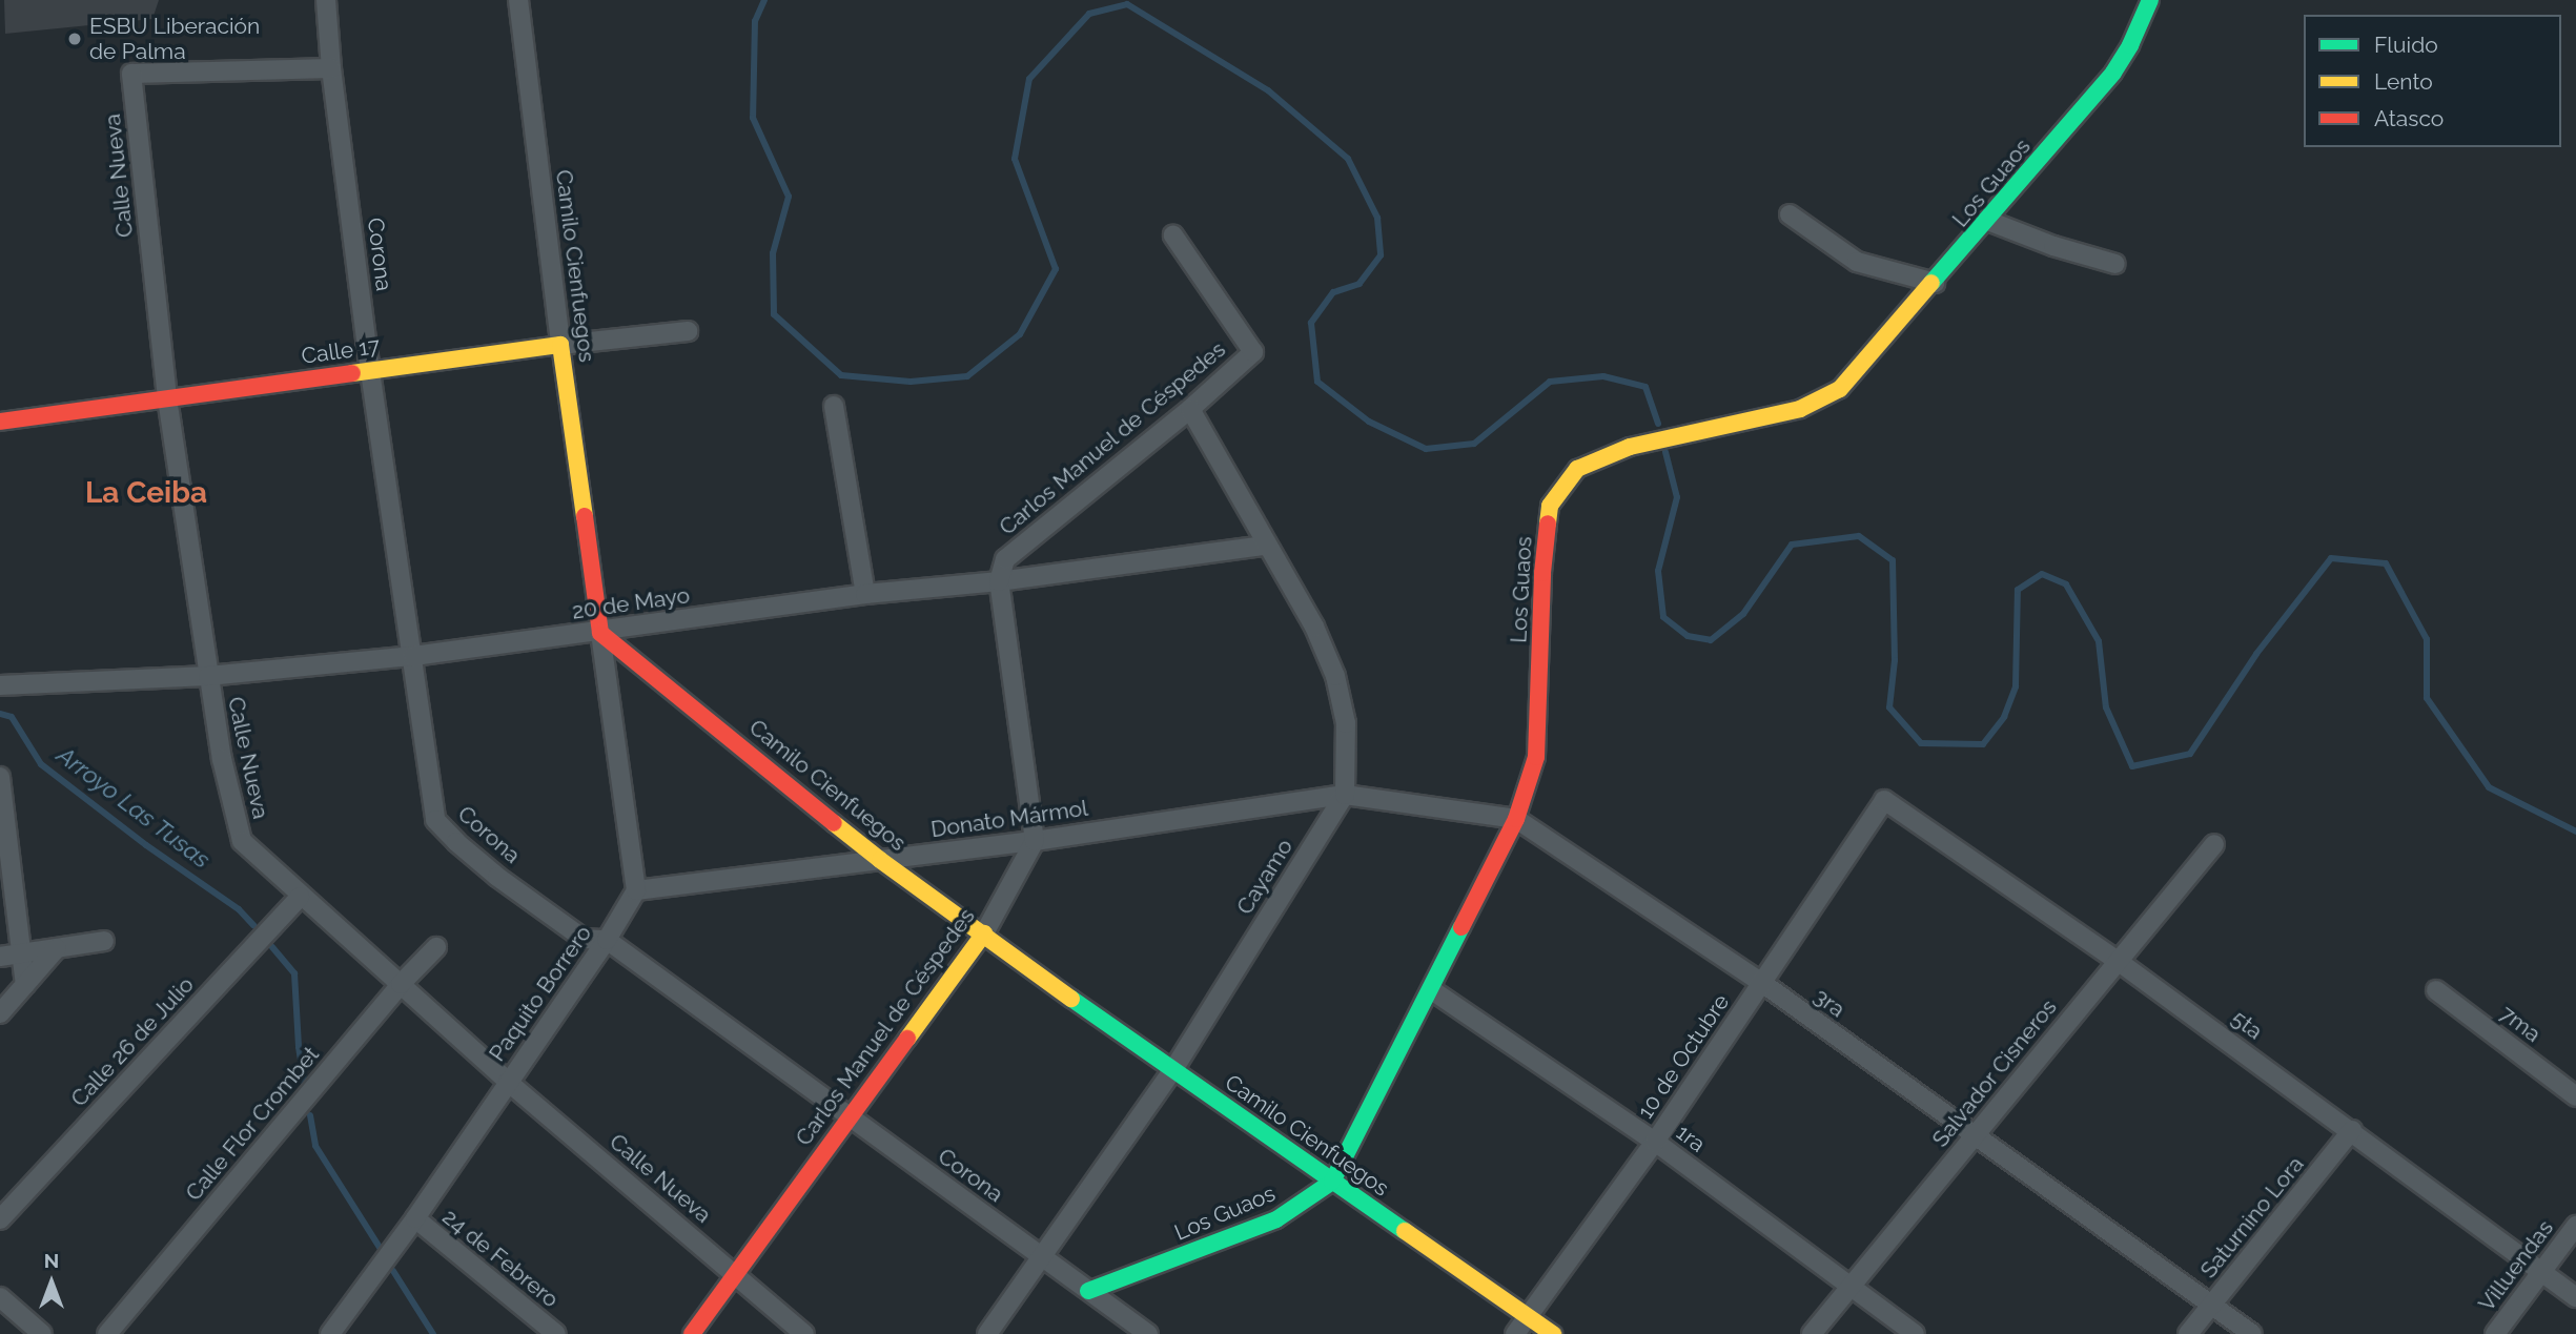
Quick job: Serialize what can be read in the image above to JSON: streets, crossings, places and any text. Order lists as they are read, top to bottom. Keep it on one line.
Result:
{"streets":{"street":["Calle Nueva","Los Guaos","Corona","Camilo Cienfuegos","Calle 17","Carlos Manuel de Céspedes","20 de Mayo","Donato Mármol","Cayamo","Paquito Borrero","3ra","7ma","5ta","Calle 26 de Julio","10 de Octubre","Salvador Cisneros","Calle Flor Crombet","1ra","Saturnino Lora","24 de Febrero","Villuendas"]},"crossings":[["Calle Nueva","Corona"],["Calle Nueva","Calle 17"],["Calle Nueva","Carlos Manuel de Céspedes"],["Calle Nueva","20 de Mayo"],["Calle Nueva","Paquito Borrero"],["Calle Nueva","Calle 26 de Julio"],["Calle Nueva","Calle Flor Crombet"],["Los Guaos","Corona"],["Los Guaos","Camilo Cienfuegos"],["Los Guaos","3ra"],["Los Guaos","1ra"],["Corona","Calle 17"],["Corona","Carlos Manuel de Céspedes"],["Corona","20 de Mayo"],["Corona","Cayamo"],["Corona","Paquito Borrero"],["Camilo Cienfuegos","Calle 17"],["Camilo Cienfuegos","Carlos Manuel de Céspedes"],["Camilo Cienfuegos","20 de Mayo"],["Camilo Cienfuegos","Donato Mármol"],["Camilo Cienfuegos","Cayamo"],["Camilo Cienfuegos","10 de Octubre"],["Carlos Manuel de Céspedes","20 de Mayo"],["Carlos Manuel de Céspedes","Donato Mármol"],["Donato Mármol","Cayamo"],["Donato Mármol","Paquito Borrero"],["Donato Mármol","3ra"],["Cayamo","3ra"],["Paquito Borrero","24 de Febrero"],["3ra","10 de Octubre"],["3ra","Salvador Cisneros"],["3ra","Saturnino Lora"],["5ta","10 de Octubre"],["5ta","Salvador Cisneros"],["5ta","Saturnino Lora"],["5ta","Villuendas"],["10 de Octubre","1ra"],["Salvador Cisneros","1ra"]],"districts":["La Ceiba"],"water":["Arroyo Las Tusas"],"places":["ESBU Liberación de Palma"],"legend":["Fluido","Lento","Atasco"],"north":"top"}
